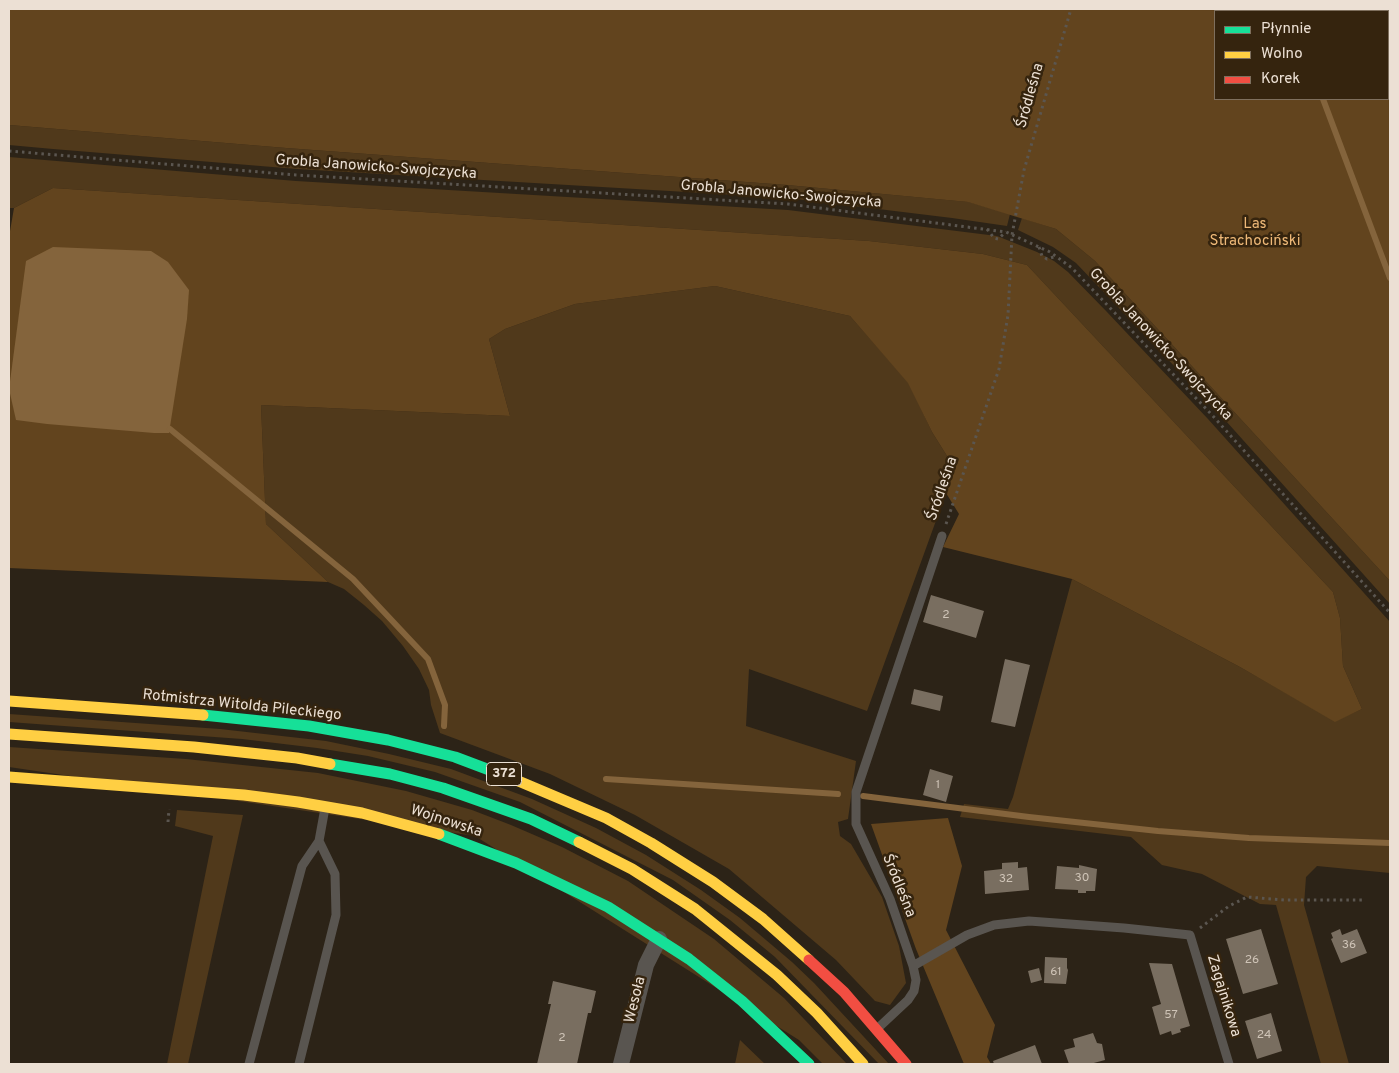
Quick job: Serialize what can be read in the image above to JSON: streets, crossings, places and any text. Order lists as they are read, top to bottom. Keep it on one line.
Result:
{"streets":{"main road":["Rotmistrza Witolda Pileckiego","372","Wojnowska"],"street":["Wesoła"],"lane":["Śródleśna","Zagajnikowa"],"path":["Grobla Janowicko-Swojczycka"]},"crossings":[["Śródleśna","Grobla Janowicko-Swojczycka"],["Śródleśna","Rotmistrza Witolda Pileckiego"],["Wojnowska","Wesoła"]],"parks":["Las Strachociński"],"house_numbers":["2","1","30","32","36","26","61","57","24","2"],"legend":["Płynnie","Wolno","Korek"]}
